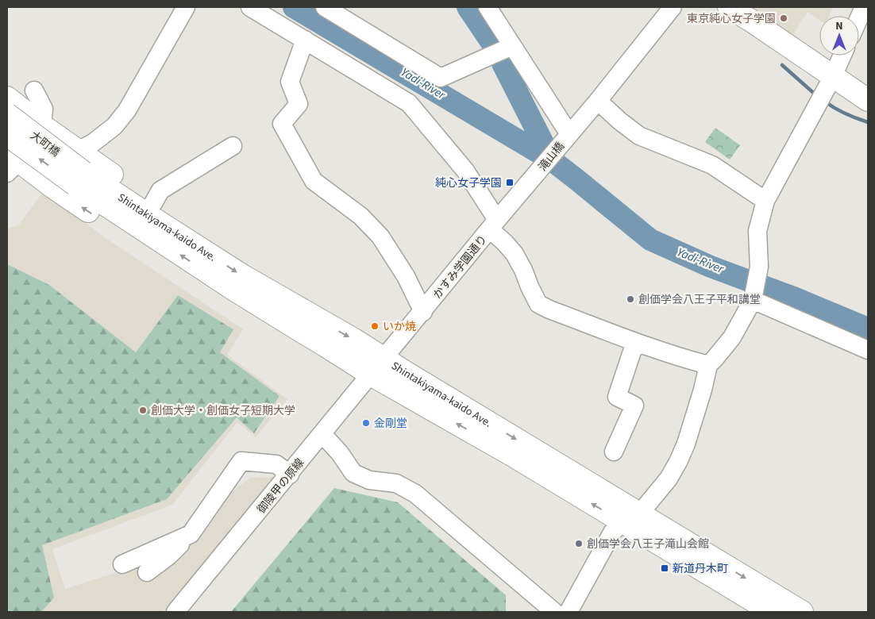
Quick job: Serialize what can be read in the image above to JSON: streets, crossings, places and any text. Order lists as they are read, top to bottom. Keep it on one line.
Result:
{"streets":{"main road":["大町橋","Shintakiyama-kaido Ave."],"street":["滝山橋","かすみ学園通り","御陵甲の原線"]},"crossings":[["大町橋","Shintakiyama-kaido Ave."],["滝山橋","かすみ学園通り"],["Shintakiyama-kaido Ave.","かすみ学園通り"],["Shintakiyama-kaido Ave.","御陵甲の原線"],["かすみ学園通り","御陵甲の原線"]],"water":["Yadi-River"],"places":{"other":["東京純心女子学園","創価学会八王子平和講堂","いか焼","創価大学・創価女子短期大学","金剛堂","創価学会八王子滝山会館"],"transit":["純心女子学園","新道丹木町"]},"north":"top"}
